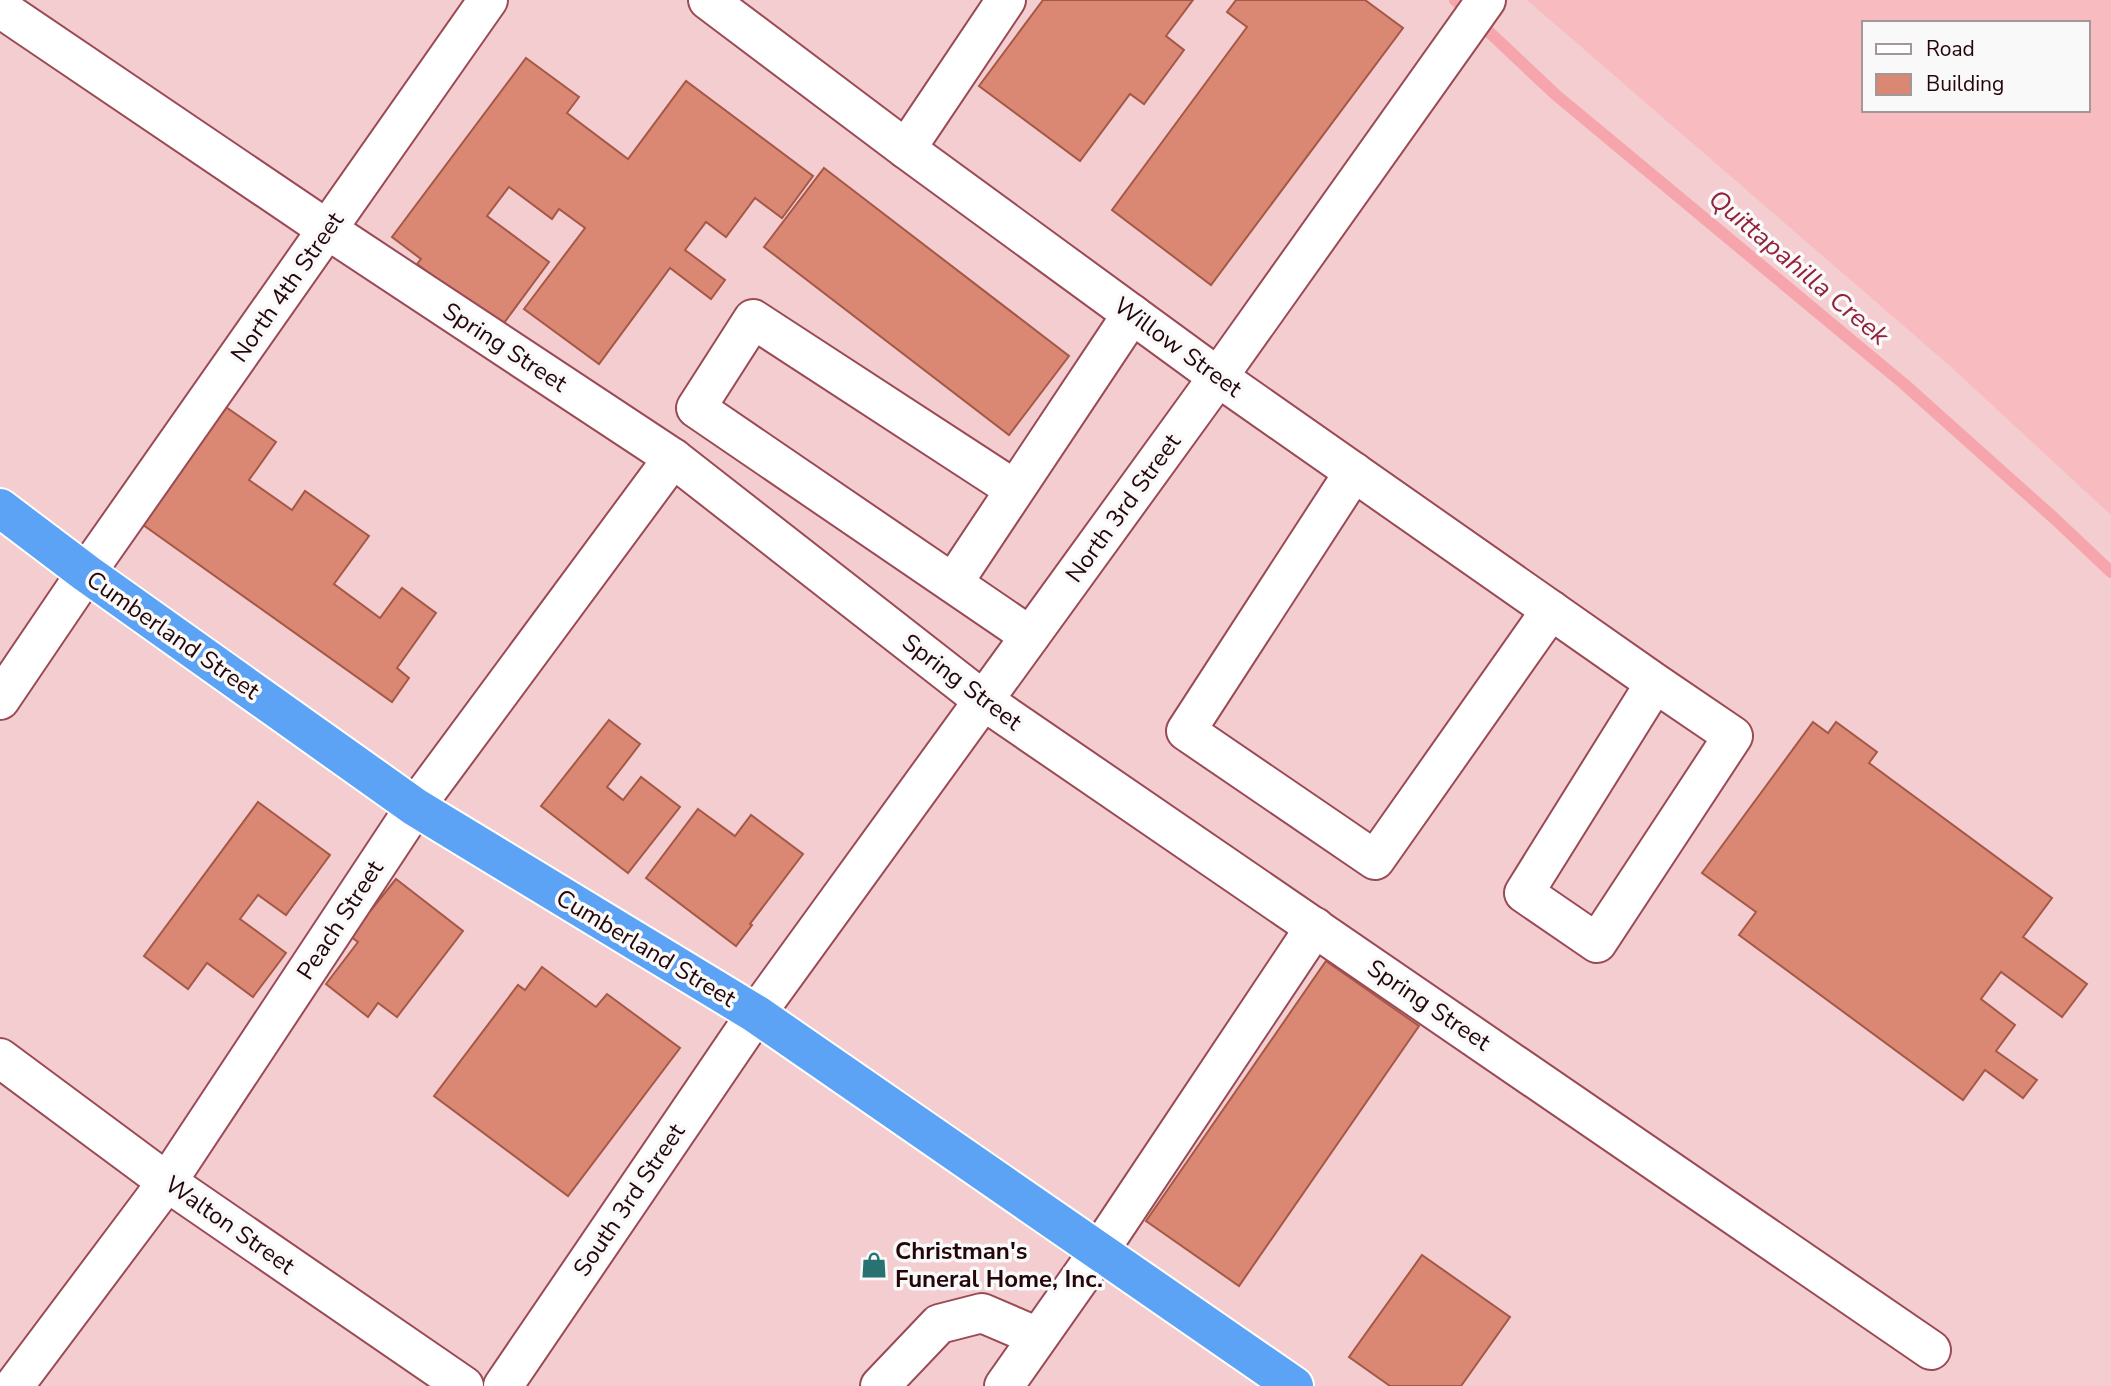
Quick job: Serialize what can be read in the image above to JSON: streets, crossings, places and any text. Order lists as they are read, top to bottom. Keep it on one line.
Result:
{"streets":{"highway":["Cumberland Street"],"street":["North 4th Street","Spring Street","Willow Street","North 3rd Street","Peach Street","South 3rd Street","Walton Street"]},"crossings":[["North 4th Street","Spring Street"],["North 4th Street","Cumberland Street"],["Spring Street","North 3rd Street"],["Spring Street","Peach Street"],["Willow Street","North 3rd Street"],["North 3rd Street","Cumberland Street"],["North 3rd Street","South 3rd Street"],["Cumberland Street","Peach Street"],["Cumberland Street","South 3rd Street"],["Peach Street","Walton Street"]],"water":["Quittapahilla Creek"],"places":{"shop":["Christman's Funeral Home, Inc."]},"legend":["Road","Building"]}
